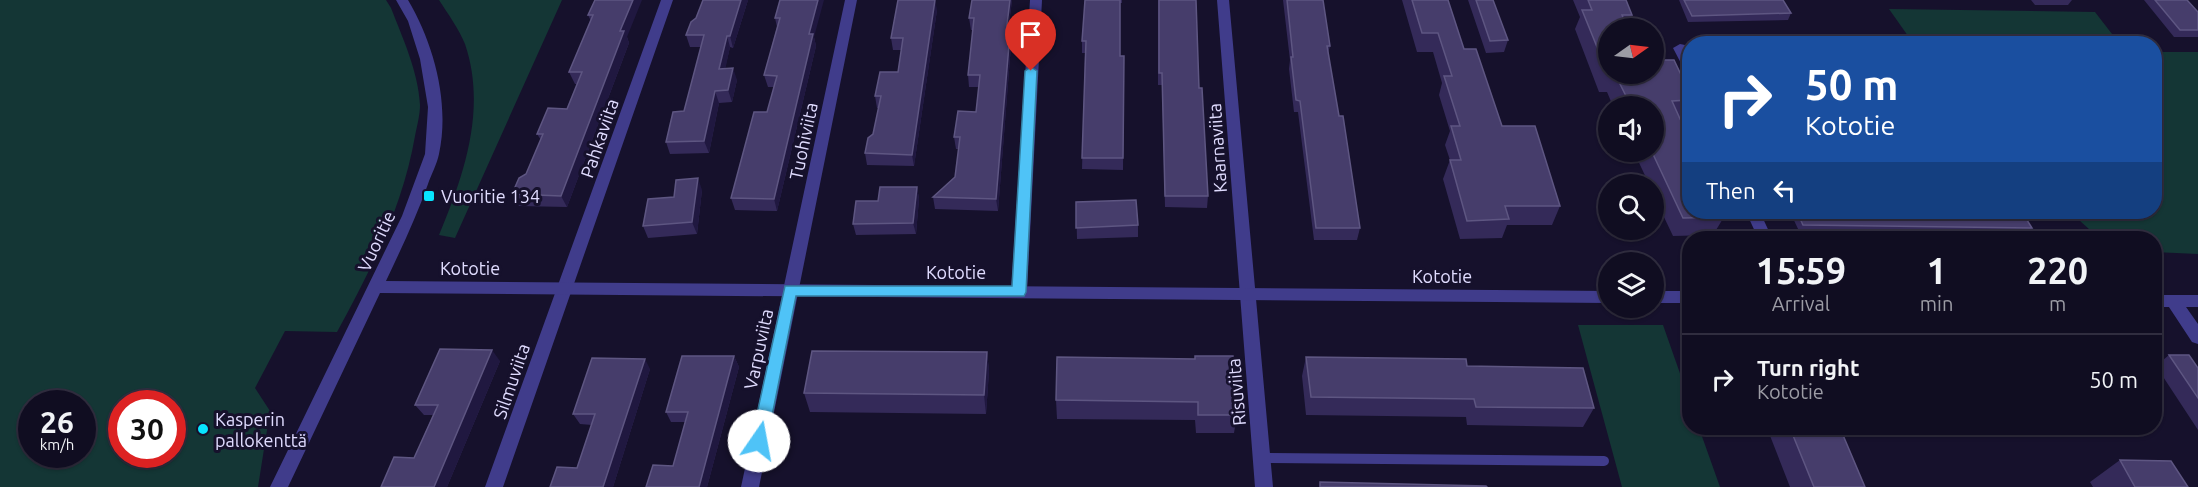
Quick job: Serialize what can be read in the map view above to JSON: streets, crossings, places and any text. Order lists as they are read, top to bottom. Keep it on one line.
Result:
{"streets":{"street":["Pahkaviita","Tuohiviita","Kaarnaviita","Vuoritie","Kototie","Varpuviita","Silmuviita","Risuviita"]},"crossings":[["Pahkaviita","Kototie"],["Pahkaviita","Silmuviita"],["Tuohiviita","Kototie"],["Tuohiviita","Varpuviita"],["Kaarnaviita","Kototie"],["Kaarnaviita","Risuviita"],["Vuoritie","Kototie"],["Kototie","Varpuviita"],["Kototie","Silmuviita"],["Kototie","Risuviita"]],"places":{"transit":["Vuoritie 134"],"other":["Kasperin pallokenttä"]},"north":"right","page":{"turn":["50 m","Kototie"],"then":"Then","eta":["15:59","Arrival","1","min","220","m"],"list":[{"name":"Turn right","note":"Kototie","value":"50 m"}],"speed":"26 km/h","limit":"30"}}
